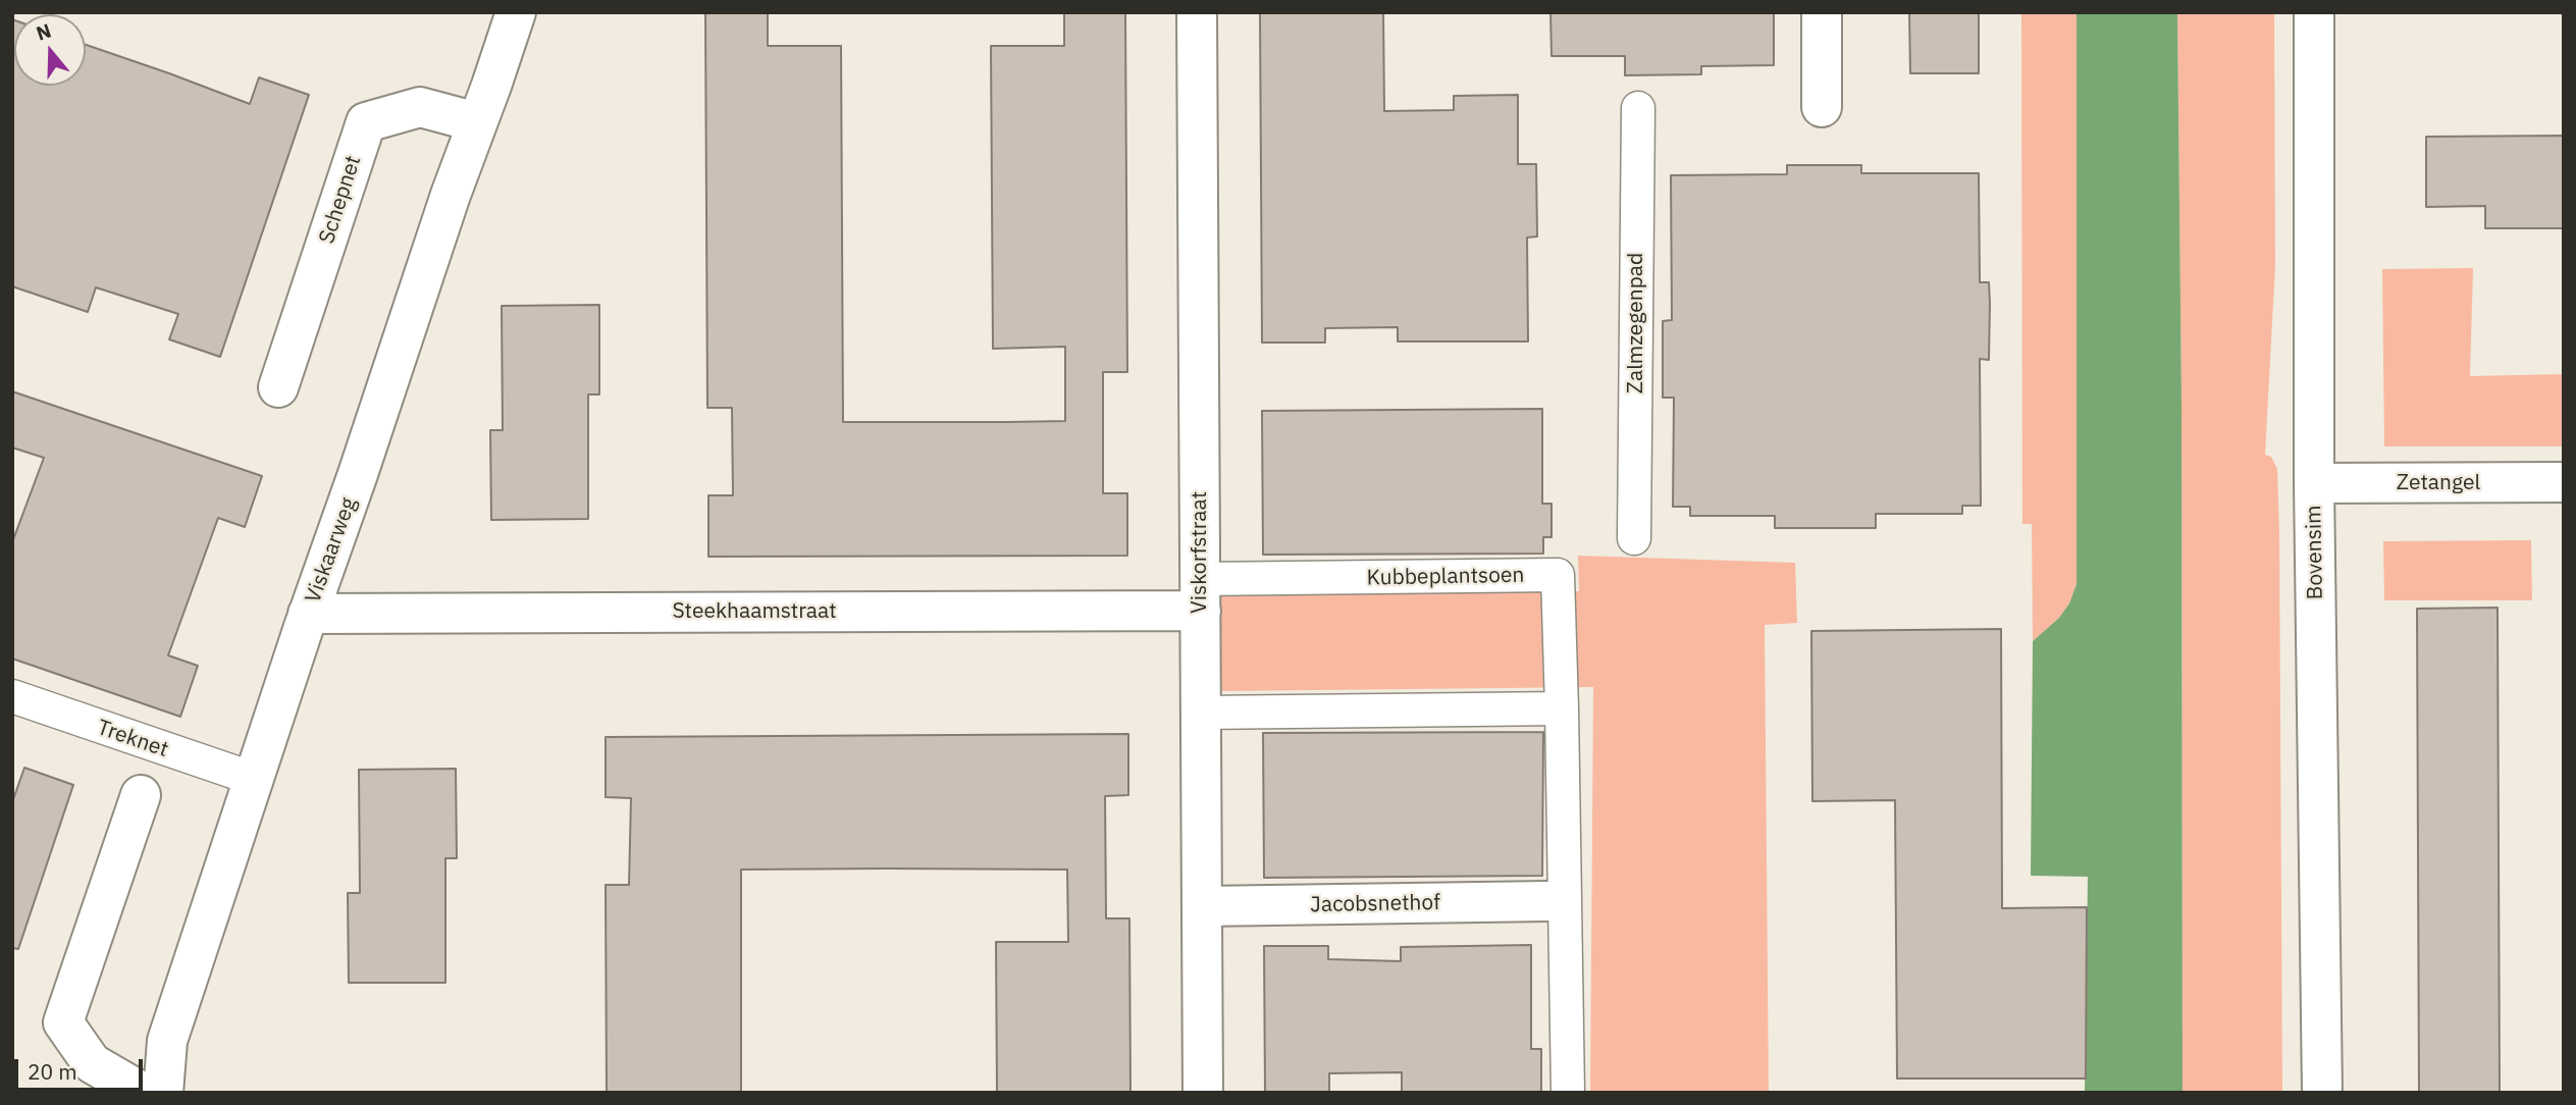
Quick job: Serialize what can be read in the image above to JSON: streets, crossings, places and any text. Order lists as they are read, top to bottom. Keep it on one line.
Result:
{"streets":{"street":["Schepnet","Zalmzegenpad","Zetangel","Viskaarweg","Viskorfstraat","Bovensim","Kubbeplantsoen","Steekhaamstraat","Treknet","Jacobsnethof"]},"crossings":[["Schepnet","Viskaarweg"],["Zetangel","Bovensim"],["Viskaarweg","Steekhaamstraat"],["Viskaarweg","Treknet"],["Viskorfstraat","Kubbeplantsoen"],["Viskorfstraat","Steekhaamstraat"],["Viskorfstraat","Jacobsnethof"],["Kubbeplantsoen","Steekhaamstraat"]],"scale_bar":"20 m","north":"top"}
